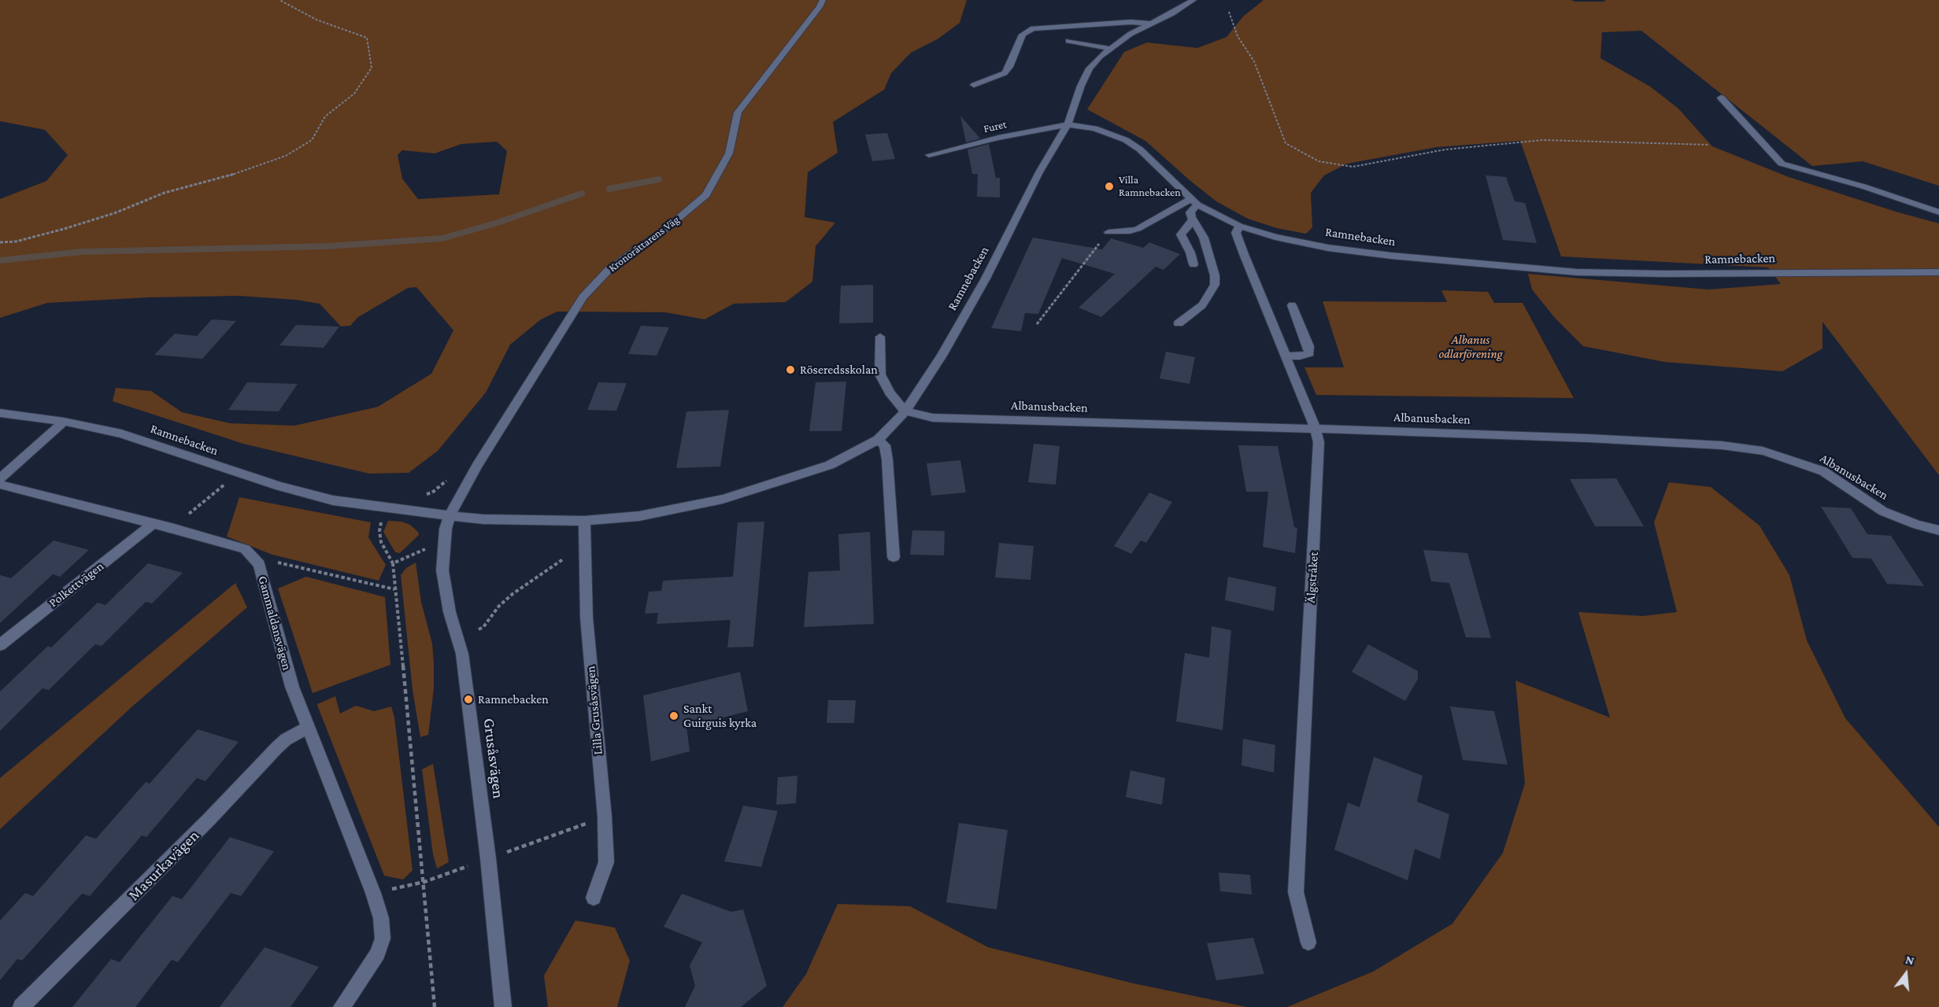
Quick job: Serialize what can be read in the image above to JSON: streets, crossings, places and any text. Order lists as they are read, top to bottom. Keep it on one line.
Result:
{"streets":{"street":["Furet","Ramnebacken","Kronorättarens Väg","Albanusbacken","Älgstråket","Polkettvägen","Gammaldansvägen","Lilla Grusåsvägen","Grusåsvägen","Masurkavägen"]},"crossings":[["Furet","Ramnebacken"],["Ramnebacken","Kronorättarens Väg"],["Ramnebacken","Albanusbacken"],["Ramnebacken","Älgstråket"],["Ramnebacken","Lilla Grusåsvägen"],["Ramnebacken","Grusåsvägen"],["Kronorättarens Väg","Grusåsvägen"],["Albanusbacken","Älgstråket"],["Polkettvägen","Gammaldansvägen"],["Gammaldansvägen","Masurkavägen"]],"parks":["Albanus odlarförening"],"places":["Villa Ramnebacken","Röseredsskolan","Ramnebacken","Sankt Guirguis kyrka"],"north":"top"}
